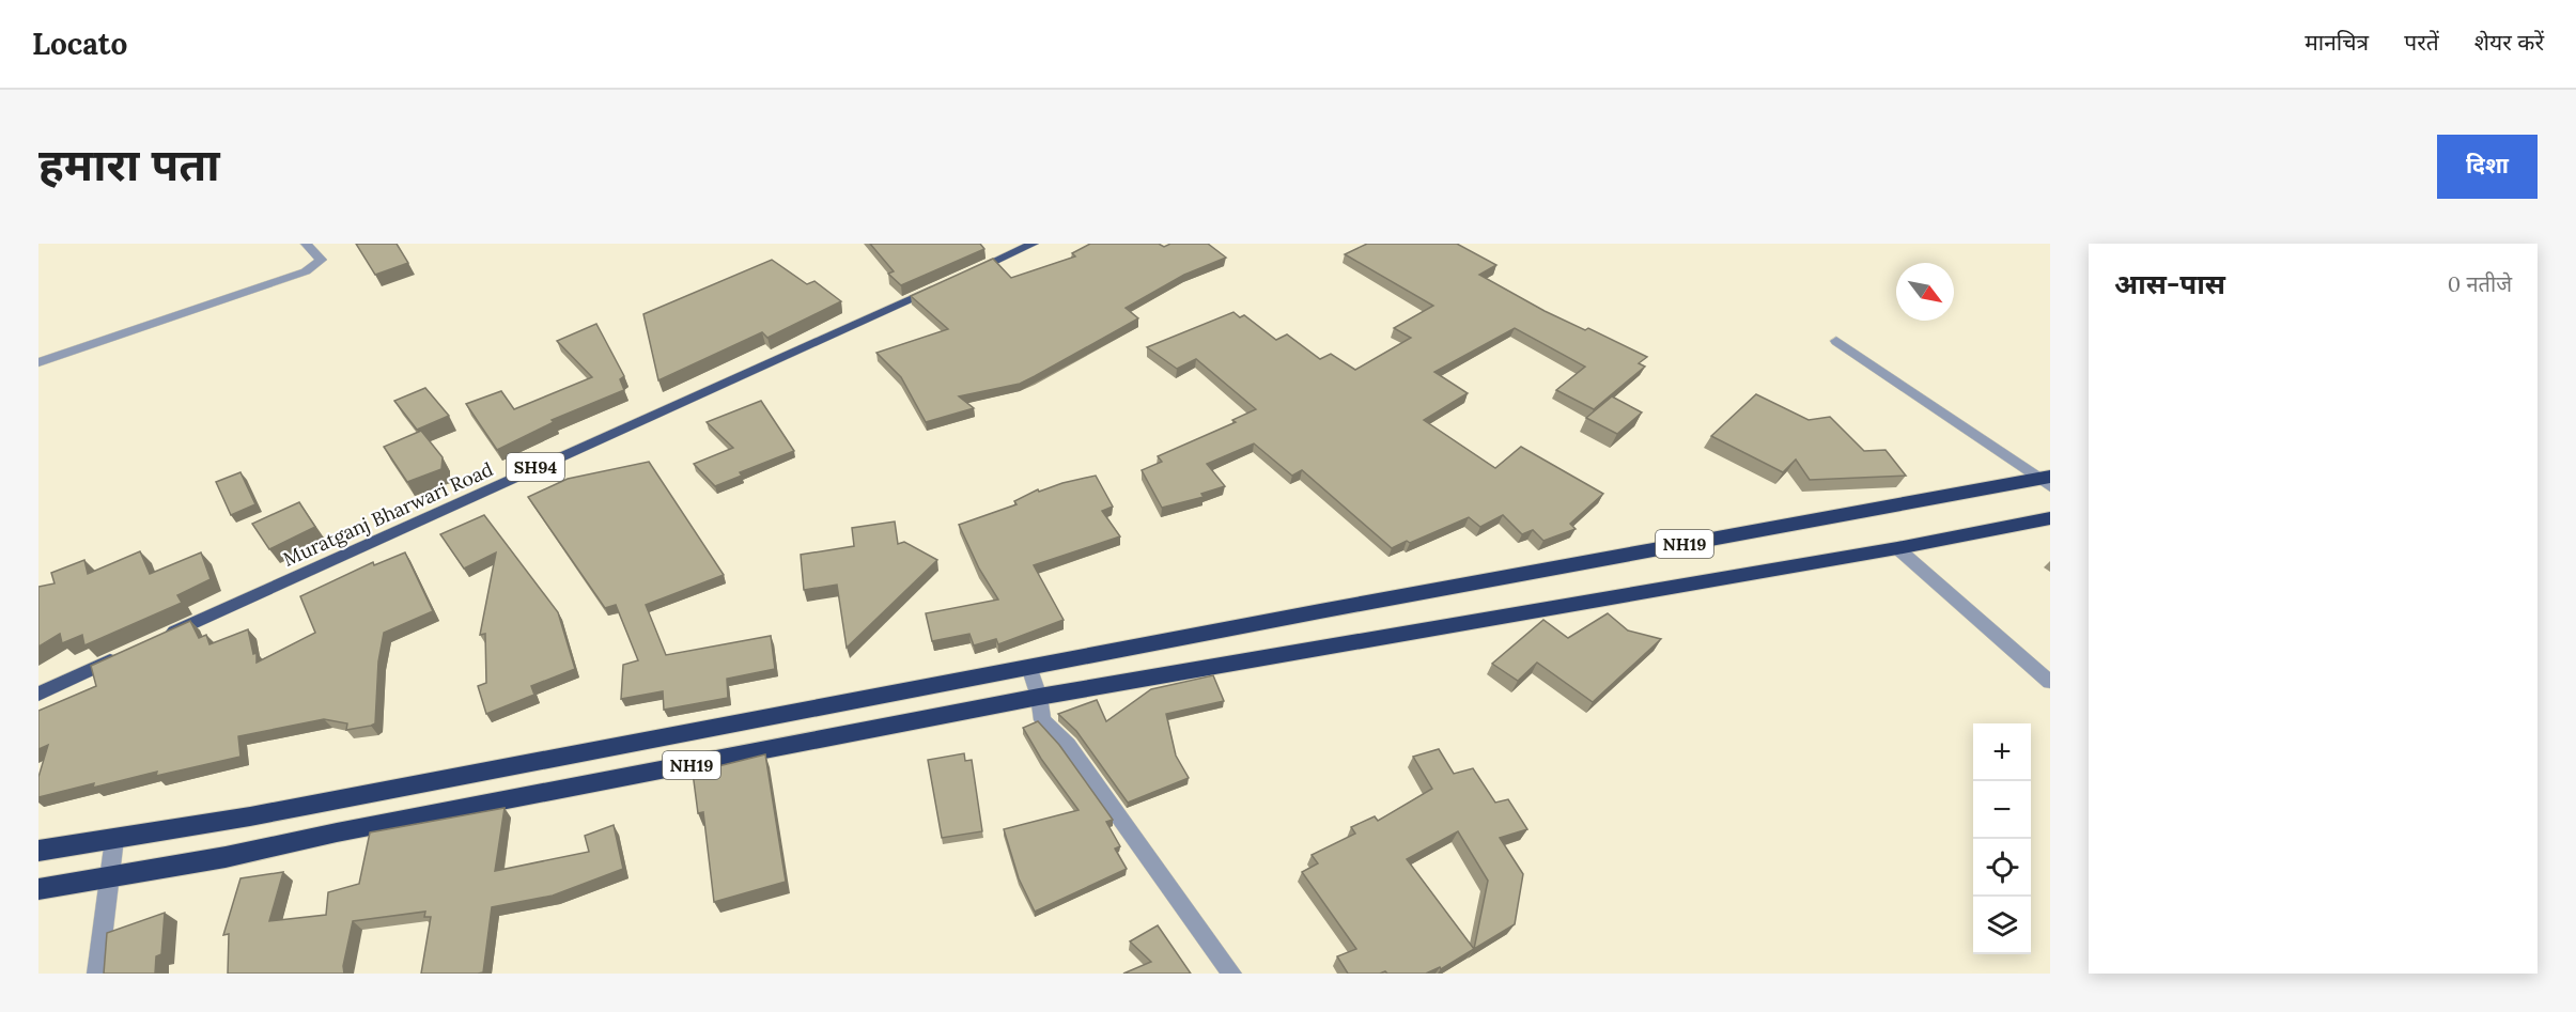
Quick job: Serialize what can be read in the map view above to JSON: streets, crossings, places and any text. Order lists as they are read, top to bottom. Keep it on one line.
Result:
{"streets":{"highway":["NH19"],"main road":["SH94","Muratganj Bharwari Road"]},"north":"bottom right","page":{"header":"Locato","nav":["मानचित्र","परतें","शेयर करें"],"buttons":"दिशा","title":"हमारा पता","heading":["आस-पास","0 नतीजे"],"map_buttons":["+","−"]}}
